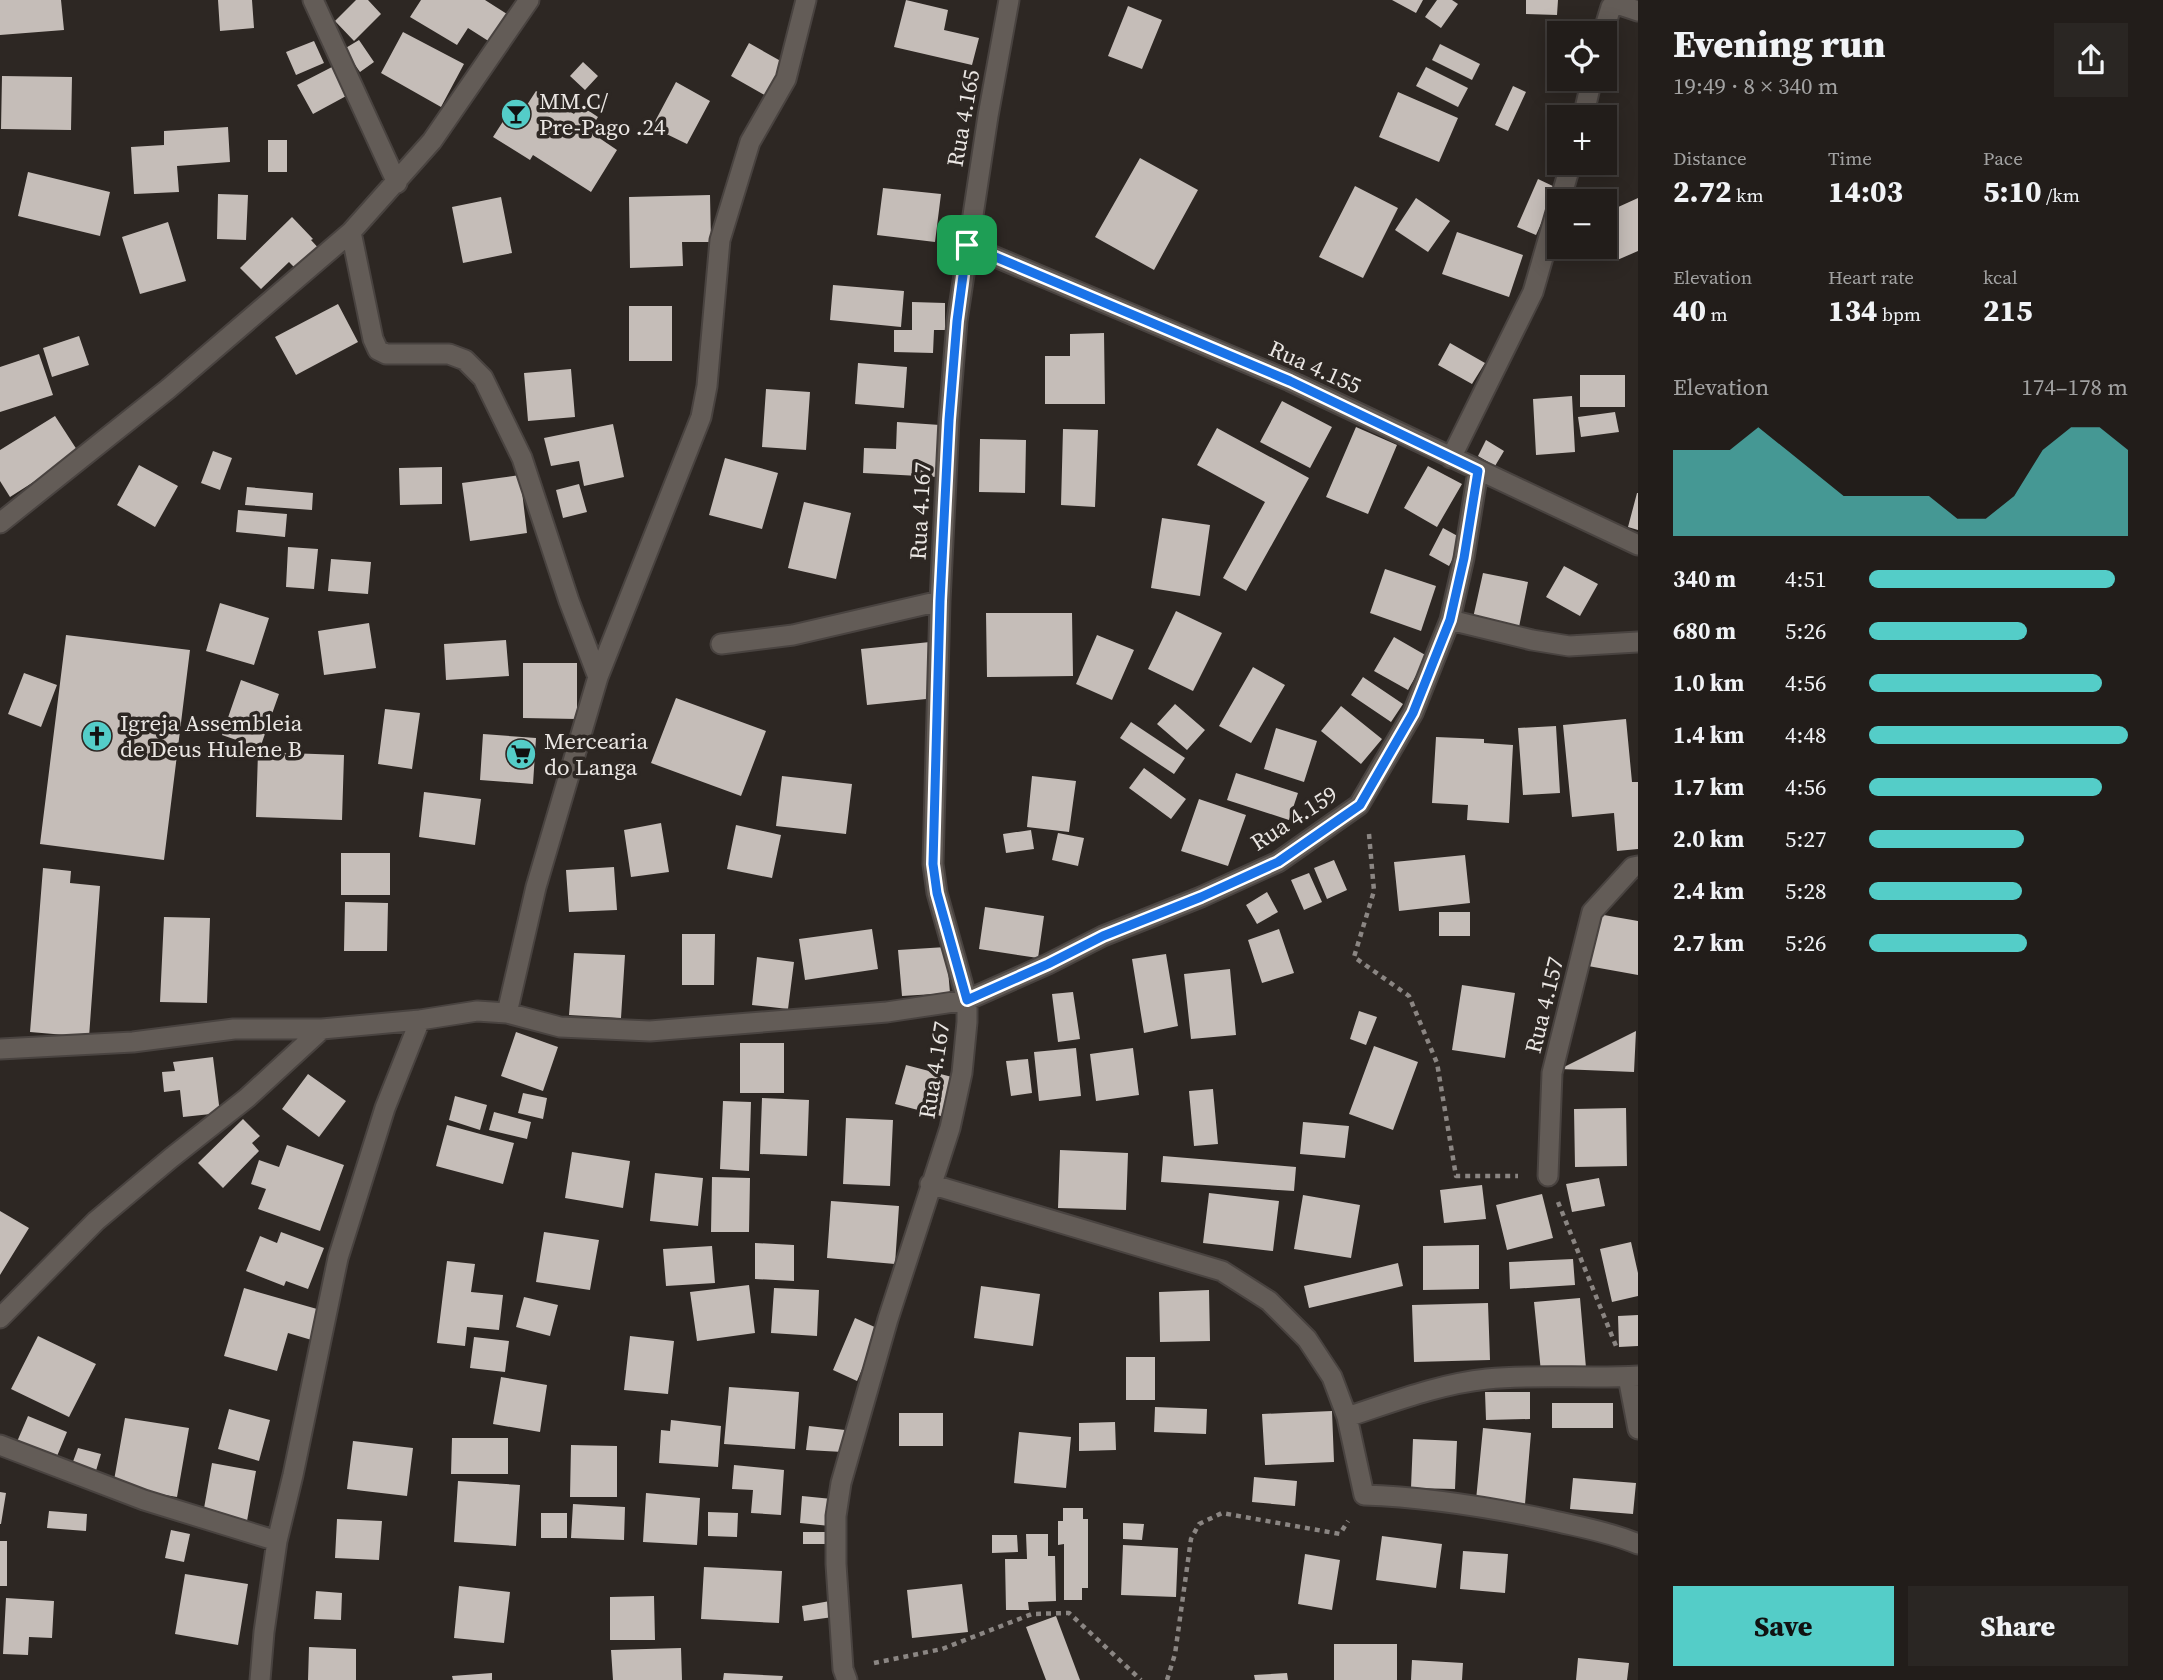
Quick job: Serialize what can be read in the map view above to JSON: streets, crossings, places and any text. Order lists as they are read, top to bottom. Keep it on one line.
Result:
{"streets":{"street":["Rua 4.165","Rua 4.155","Rua 4.167","Rua 4.159","Rua 4.157"]},"crossings":[["Rua 4.165","Rua 4.155"],["Rua 4.165","Rua 4.167"],["Rua 4.155","Rua 4.167"],["Rua 4.155","Rua 4.159"],["Rua 4.167","Rua 4.159"]],"places":{"bar":["MM.C/ Pre-Pago .24"],"church":["Igreja Assembleia de Deus Hulene B"],"supermarket":["Mercearia do Langa"]},"page":{"heading":["Evening run","19:49 · 8 × 340 m"],"map_buttons":["+","−"],"stats":[["Distance","2.72 km"],["Time","14:03"],["Pace","5:10 /km"],["Elevation","40 m"],["Heart rate","134 bpm"],["kcal","215"]],"chart":["Elevation","174–178 m"],"list":[{"name":"340 m","note":"4:51"},{"name":"680 m","note":"5:26"},{"name":"1.0 km","note":"4:56"},{"name":"1.4 km","note":"4:48"},{"name":"1.7 km","note":"4:56"},{"name":"2.0 km","note":"5:27"},{"name":"2.4 km","note":"5:28"},{"name":"2.7 km","note":"5:26"}],"buttons":["Save","Share"]}}
